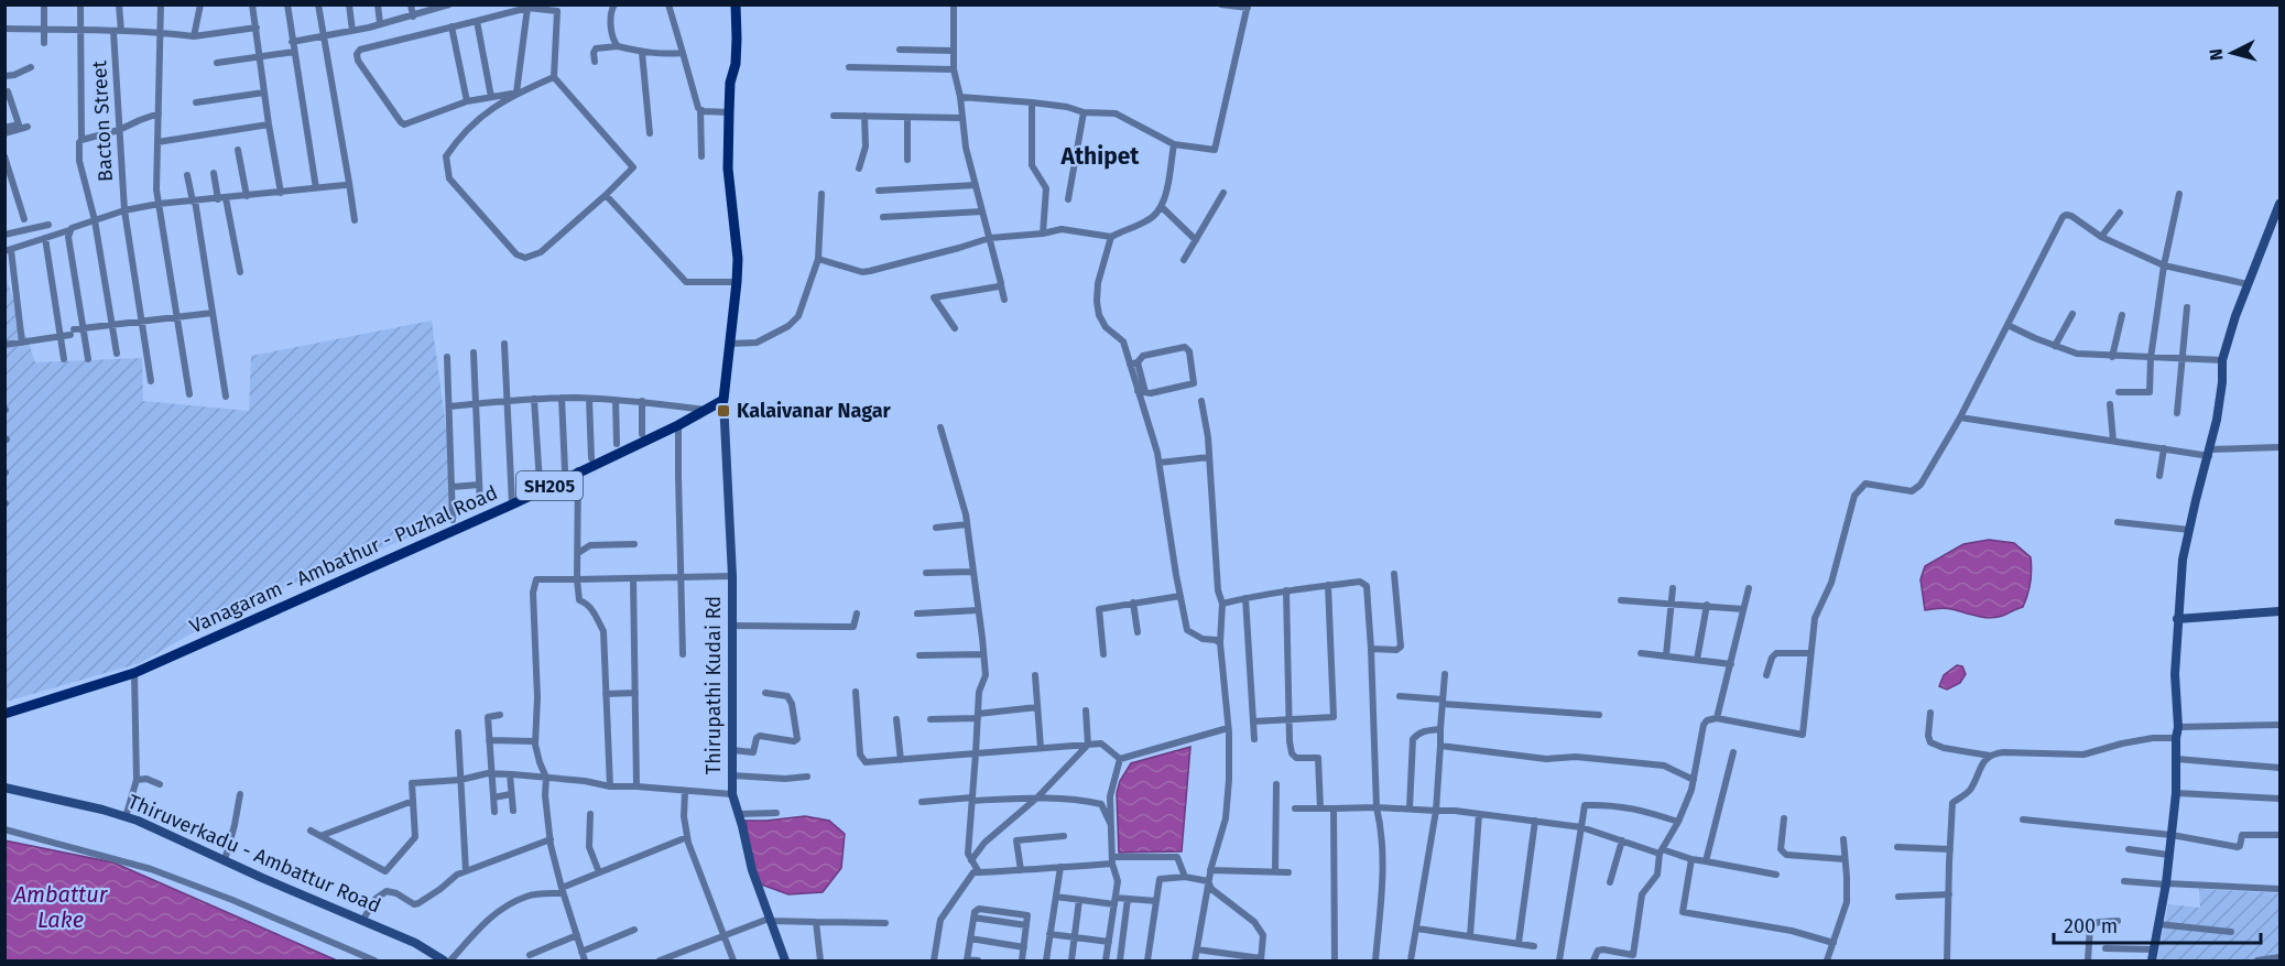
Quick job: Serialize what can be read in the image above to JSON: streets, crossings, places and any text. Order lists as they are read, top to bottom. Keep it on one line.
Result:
{"streets":{"main road":["SH205","Vanagaram - Ambathur - Puzhal Road"],"street":["Bacton Street","Thirupathi Kudai Rd","Thiruverkadu - Ambattur Road"]},"crossings":[["Vanagaram - Ambathur - Puzhal Road","Thirupathi Kudai Rd"]],"districts":["Athipet"],"water":["Ambattur Lake"],"places":{"transit":["Kalaivanar Nagar"]},"scale_bar":"200 m","north":"left"}
